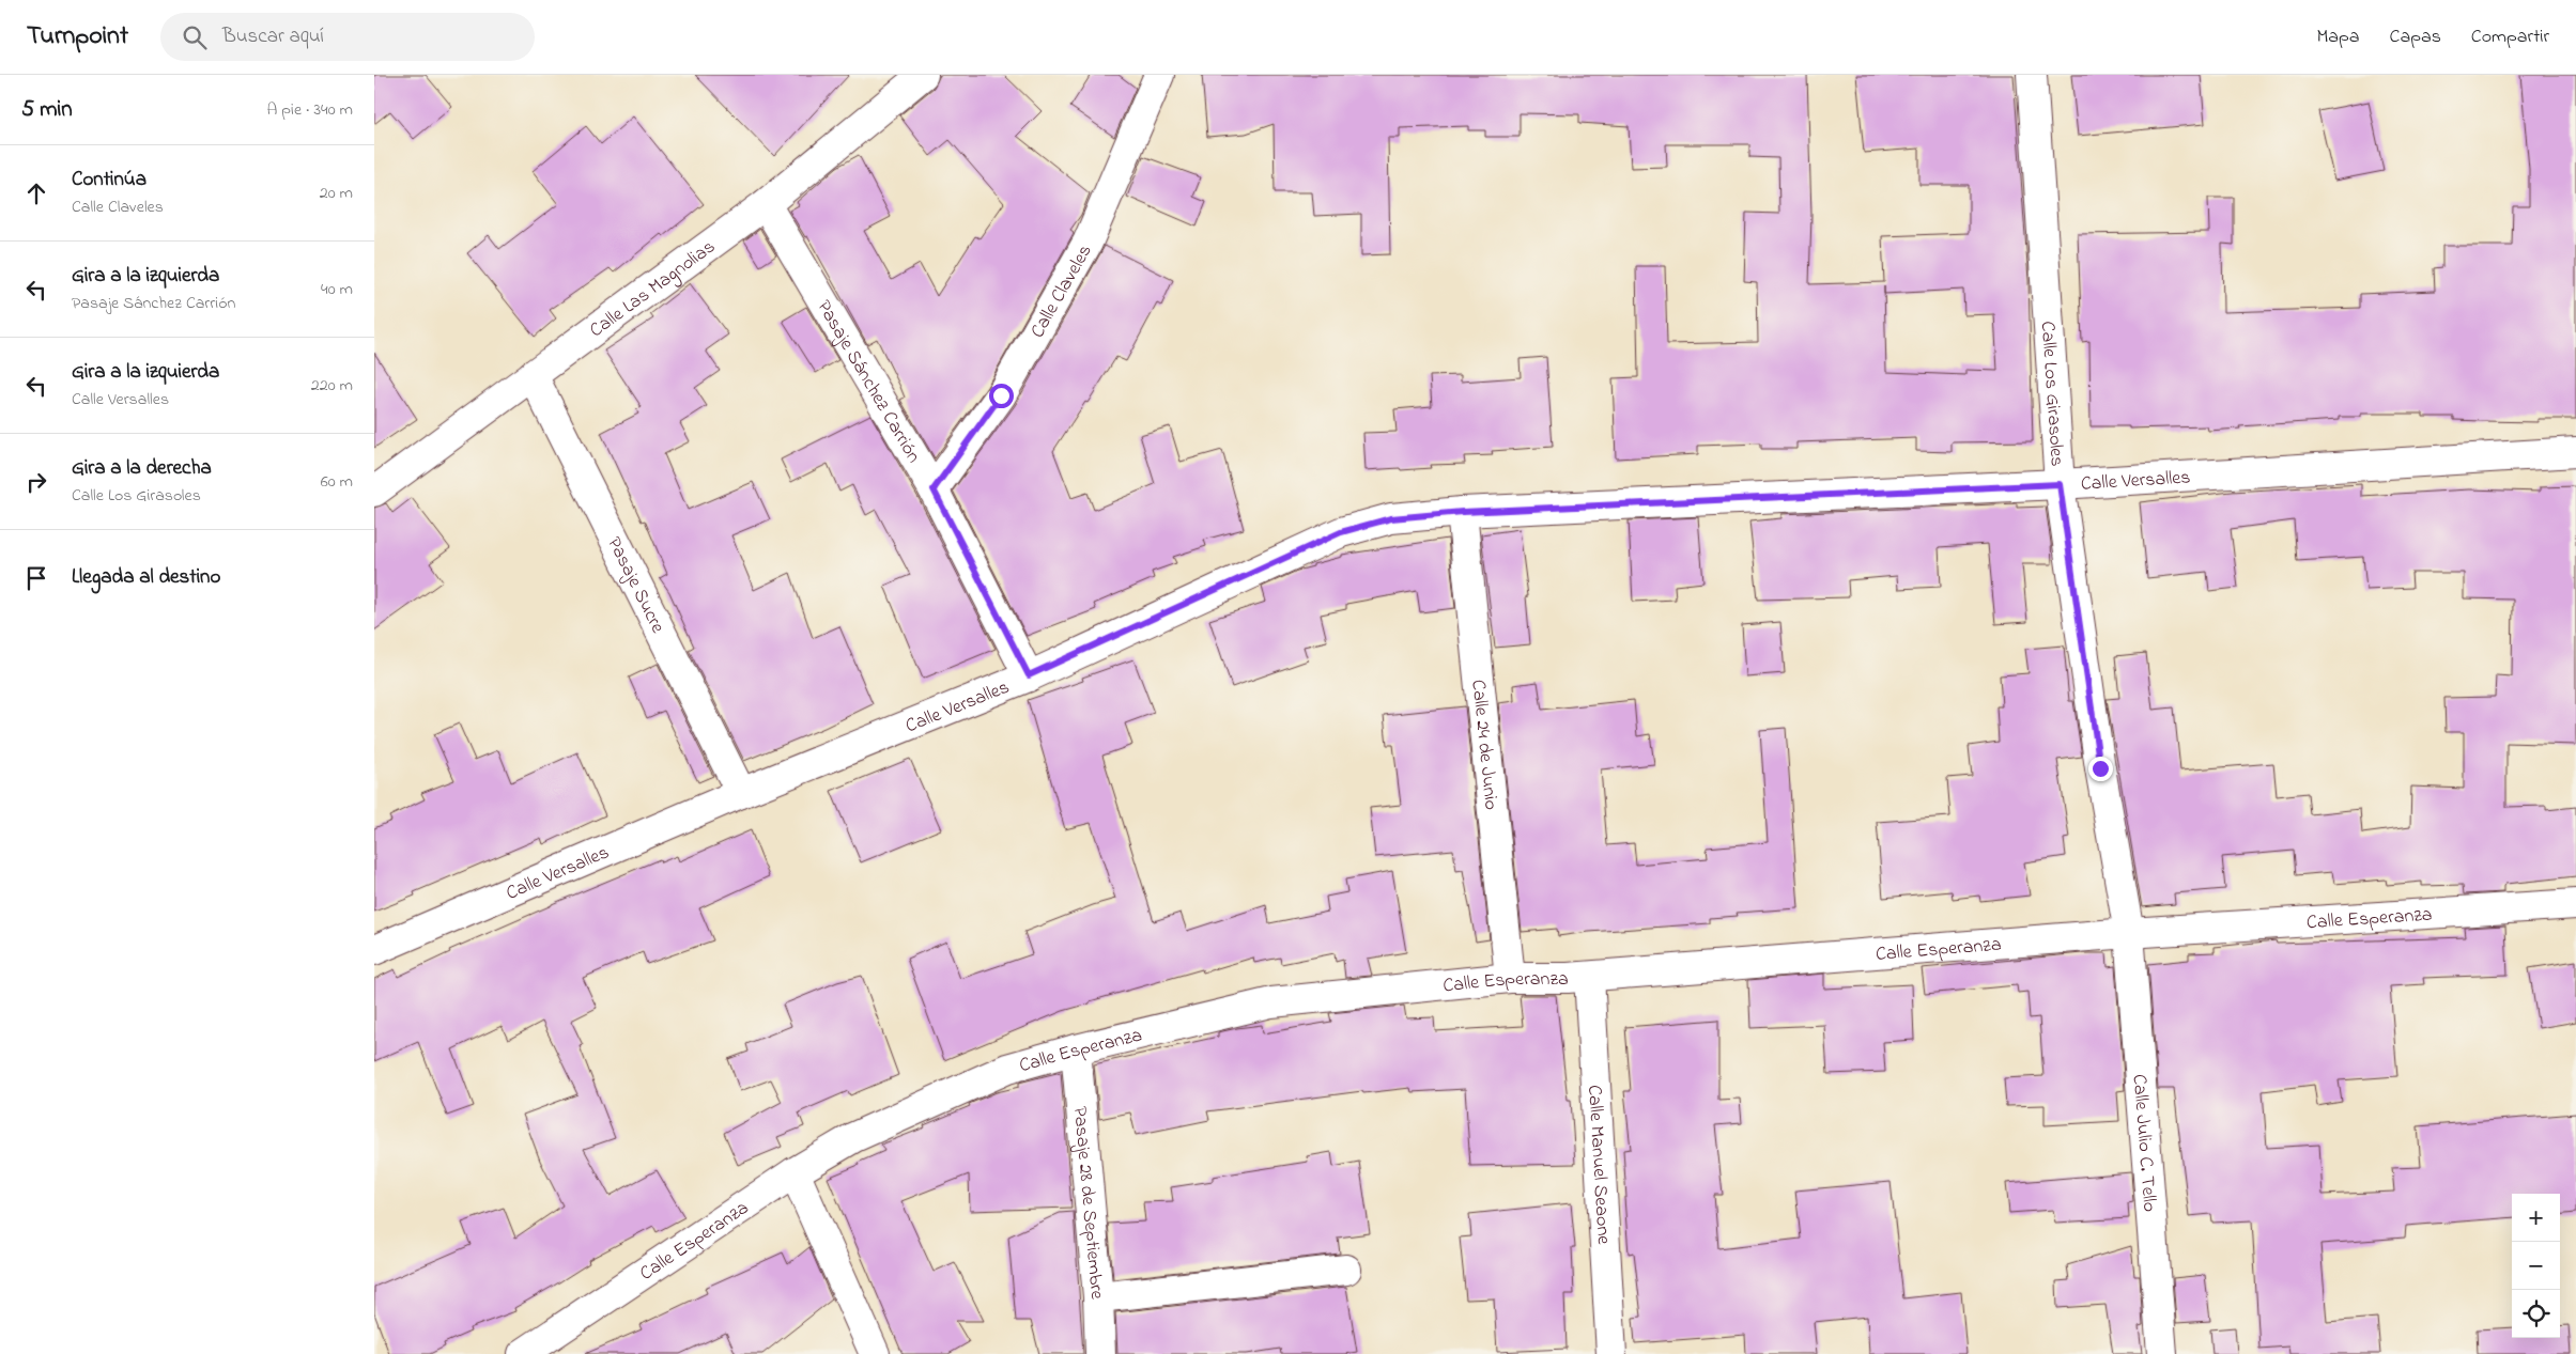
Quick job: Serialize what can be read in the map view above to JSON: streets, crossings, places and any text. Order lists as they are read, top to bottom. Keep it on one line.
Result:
{"streets":{"street":["Calle Las Magnolias","Calle Claveles","Pasaje Sánchez Carrión","Calle Los Girasoles","Calle Versalles","Pasaje Sucre","Calle 24 de Junio","Calle Esperanza","Calle Julio C. Tello","Calle Manuel Seaone","Pasaje 28 de Septiembre"]},"crossings":[["Calle Las Magnolias","Pasaje Sánchez Carrión"],["Calle Las Magnolias","Pasaje Sucre"],["Calle Claveles","Pasaje Sánchez Carrión"],["Pasaje Sánchez Carrión","Calle Versalles"],["Calle Los Girasoles","Calle Versalles"],["Calle Los Girasoles","Calle Esperanza"],["Calle Los Girasoles","Calle Julio C. Tello"],["Calle Versalles","Pasaje Sucre"],["Calle Versalles","Calle 24 de Junio"],["Calle 24 de Junio","Calle Esperanza"],["Calle Esperanza","Calle Julio C. Tello"],["Calle Esperanza","Calle Manuel Seaone"],["Calle Esperanza","Pasaje 28 de Septiembre"]],"page":{"header":"Turnpoint","search":"Buscar aquí","nav":["Mapa","Capas","Compartir"],"heading":["5 min","A pie · 340 m"],"list":[["Continúa","Calle Claveles","20 m"],["Gira a la izquierda","Pasaje Sánchez Carrión","40 m"],["Gira a la izquierda","Calle Versalles","220 m"],["Gira a la derecha","Calle Los Girasoles","60 m"],"Llegada al destino"],"map_buttons":["+","−"]}}
